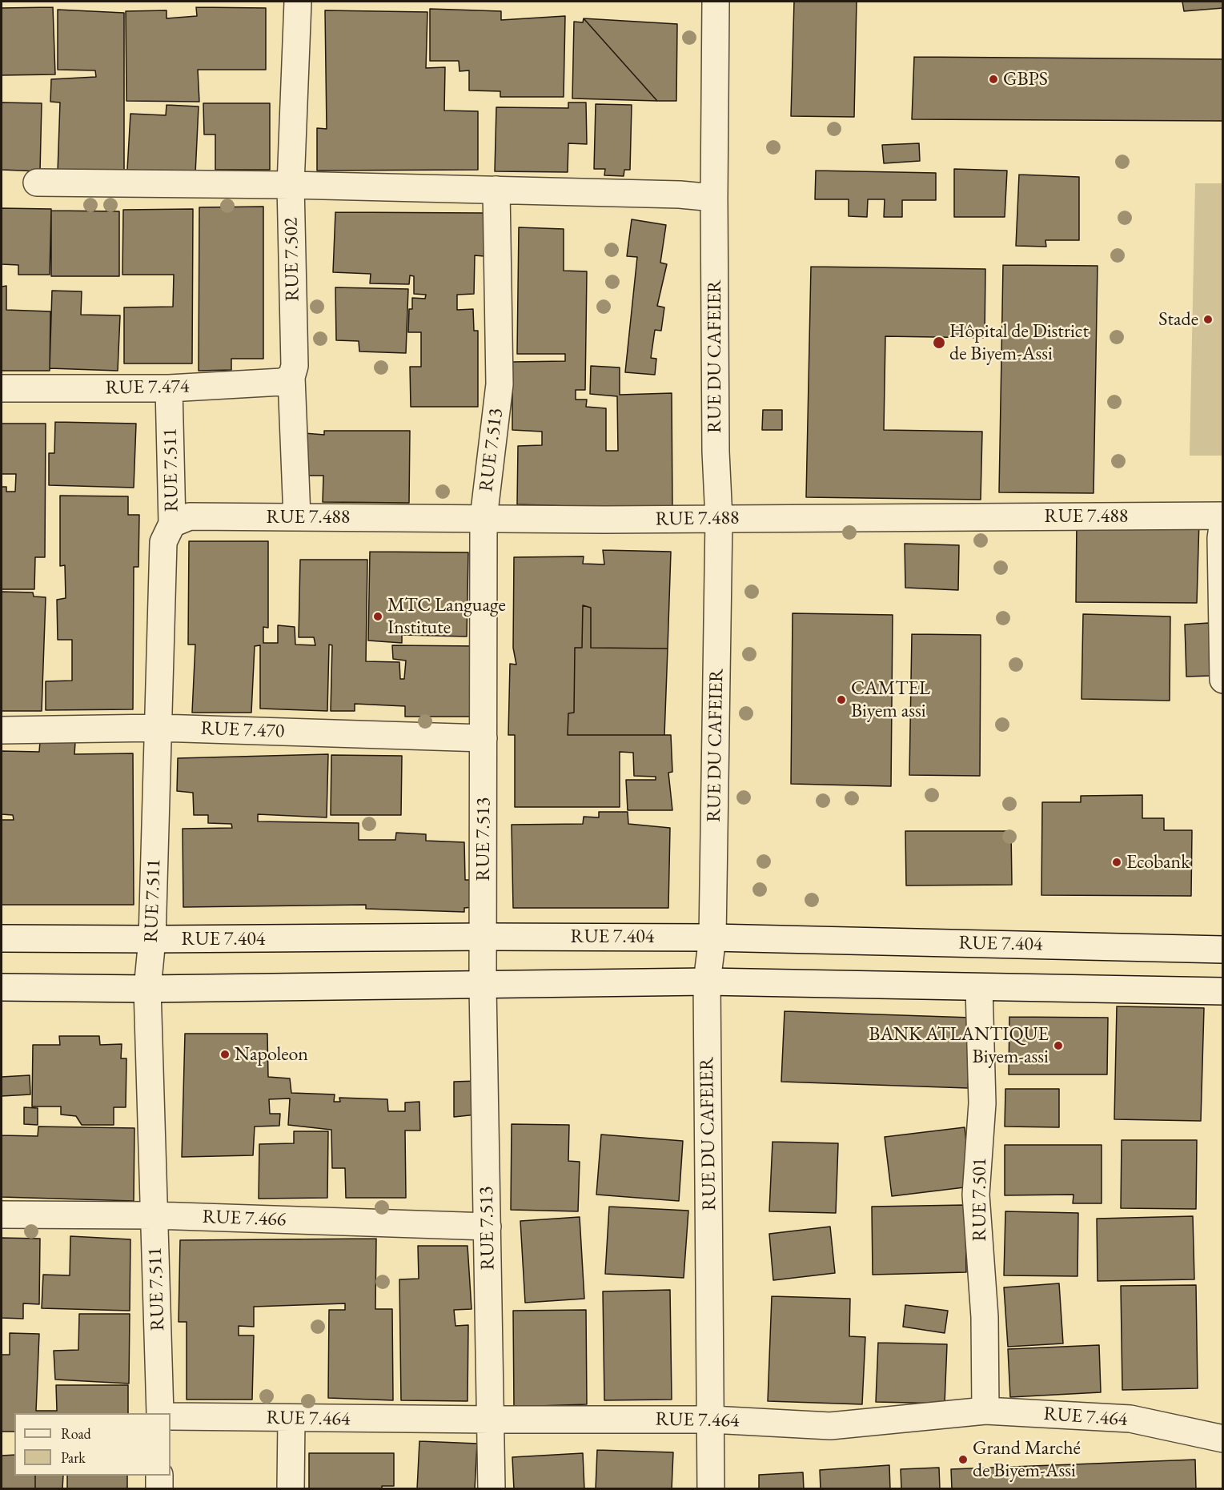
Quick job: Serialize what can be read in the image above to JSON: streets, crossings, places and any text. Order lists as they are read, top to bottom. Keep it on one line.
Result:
{"streets":{"street":["RUE 7.502","RUE DU CAFEIER","RUE 7.474","RUE 7.513","RUE 7.511","RUE 7.488","RUE 7.470","RUE 7.404","RUE 7.501","RUE 7.466","RUE 7.464"]},"crossings":[["RUE 7.502","RUE 7.474"],["RUE 7.502","RUE 7.488"],["RUE DU CAFEIER","RUE 7.488"],["RUE DU CAFEIER","RUE 7.404"],["RUE DU CAFEIER","RUE 7.464"],["RUE 7.474","RUE 7.511"],["RUE 7.513","RUE 7.488"],["RUE 7.513","RUE 7.470"],["RUE 7.513","RUE 7.404"],["RUE 7.513","RUE 7.466"],["RUE 7.513","RUE 7.464"],["RUE 7.511","RUE 7.488"],["RUE 7.511","RUE 7.470"],["RUE 7.511","RUE 7.404"],["RUE 7.511","RUE 7.466"],["RUE 7.501","RUE 7.464"]],"places":["GBPS","Stade","Hôpital de District de Biyem-Assi","MTC Language Institute","CAMTEL Biyem assi","Ecobank","BANK ATLANTIQUE Biyem-assi","Napoleon","Grand Marché de Biyem-Assi"],"legend":["Road","Park"]}
